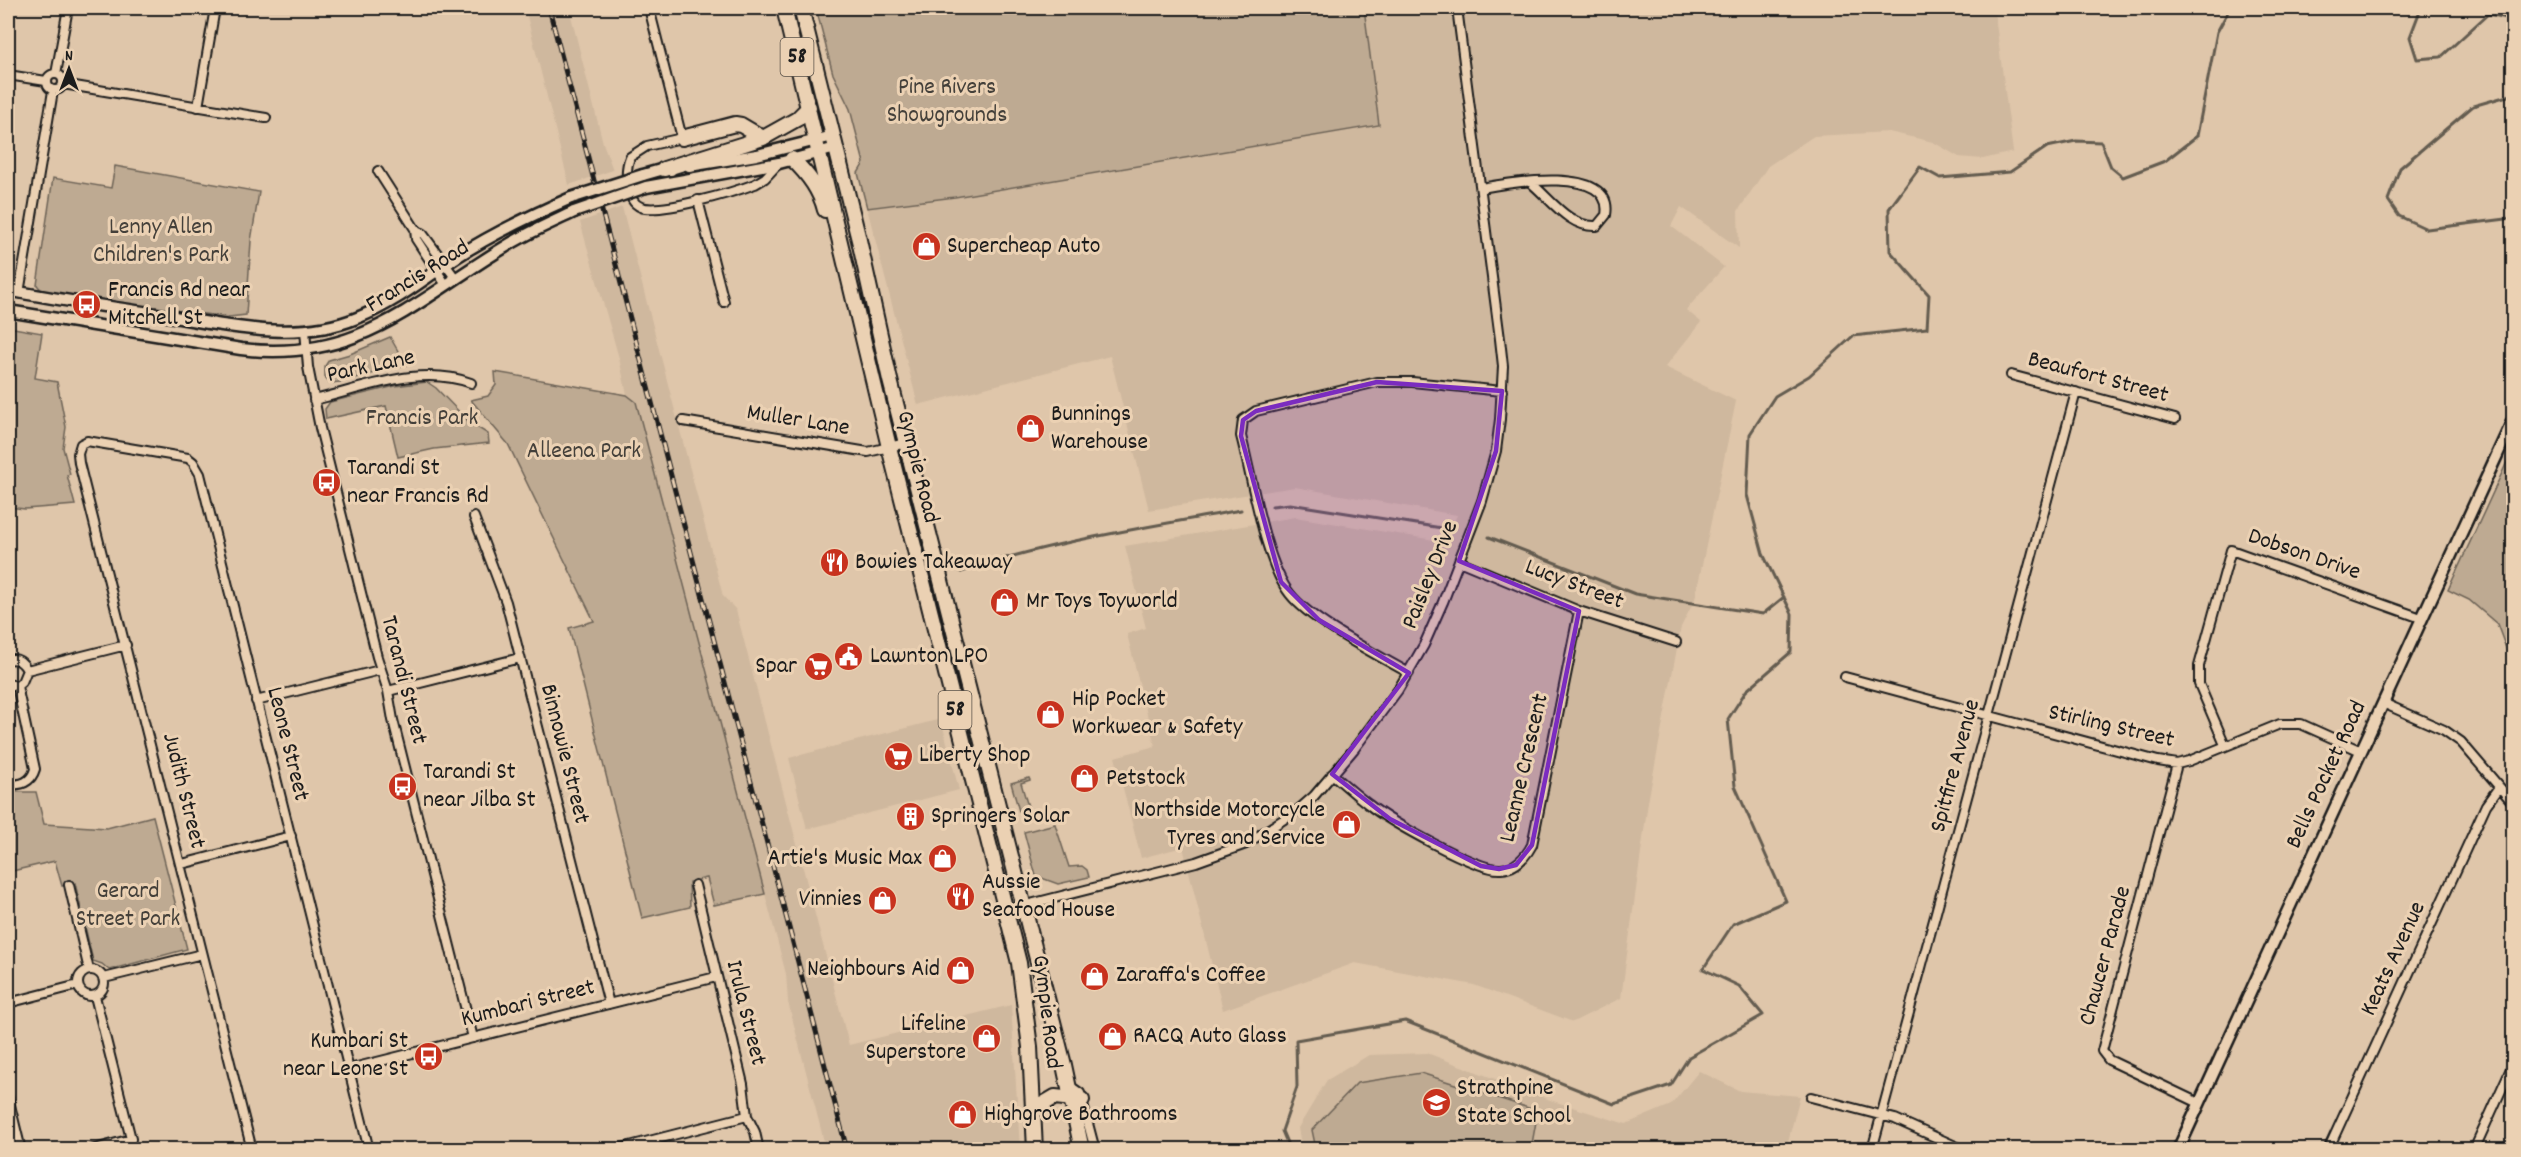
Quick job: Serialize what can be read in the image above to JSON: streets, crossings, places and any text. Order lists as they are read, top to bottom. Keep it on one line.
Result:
{"streets":{"highway":["58","Gympie Road"],"main road":["Francis Road","Bells Pocket Road"],"street":["Park Lane","Beaufort Street","Muller Lane","Dobson Drive","Paisley Drive","Lucy Street","Tarandi Street","Stirling Street","Leone Street","Binnowie Street","Spitfire Avenue","Leanne Crescent","Judith Street","Chaucer Parade","Keats Avenue","Kumbari Street","Irula Street"]},"crossings":[["Francis Road","Gympie Road"],["Francis Road","Tarandi Street"],["Park Lane","Tarandi Street"],["Beaufort Street","Spitfire Avenue"],["Muller Lane","Gympie Road"],["Gympie Road","Paisley Drive"],["Dobson Drive","Stirling Street"],["Dobson Drive","Bells Pocket Road"],["Paisley Drive","Lucy Street"],["Paisley Drive","Leanne Crescent"],["Lucy Street","Leanne Crescent"],["Tarandi Street","Kumbari Street"],["Stirling Street","Spitfire Avenue"],["Stirling Street","Bells Pocket Road"],["Stirling Street","Chaucer Parade"],["Leone Street","Judith Street"],["Leone Street","Kumbari Street"],["Binnowie Street","Kumbari Street"],["Bells Pocket Road","Chaucer Parade"],["Kumbari Street","Irula Street"]],"parks":["Pine Rivers Showgrounds","Lenny Allen Children's Park","Francis Park","Alleena Park","Gerard Street Park"],"places":{"shop":["Supercheap Auto","Bunnings Warehouse","Mr Toys Toyworld","Hip Pocket Workwear & Safety","Petstock","Northside Motorcycle Tyres and Service","Artie's Music Max","Vinnies","Neighbours Aid","Zaraffa's Coffee","RACQ Auto Glass","Lifeline Superstore","Highgrove Bathrooms"],"bus stop":["Francis Rd near Mitchell St","Tarandi St near Francis Rd","Tarandi St near Jilba St","Kumbari St near Leone St"],"restaurant":["Bowies Takeaway","Aussie Seafood House"],"public building":["Lawnton LPO"],"supermarket":["Spar","Liberty Shop"],"building":["Springers Solar"],"school or university":["Strathpine State School"]},"north":"top"}
